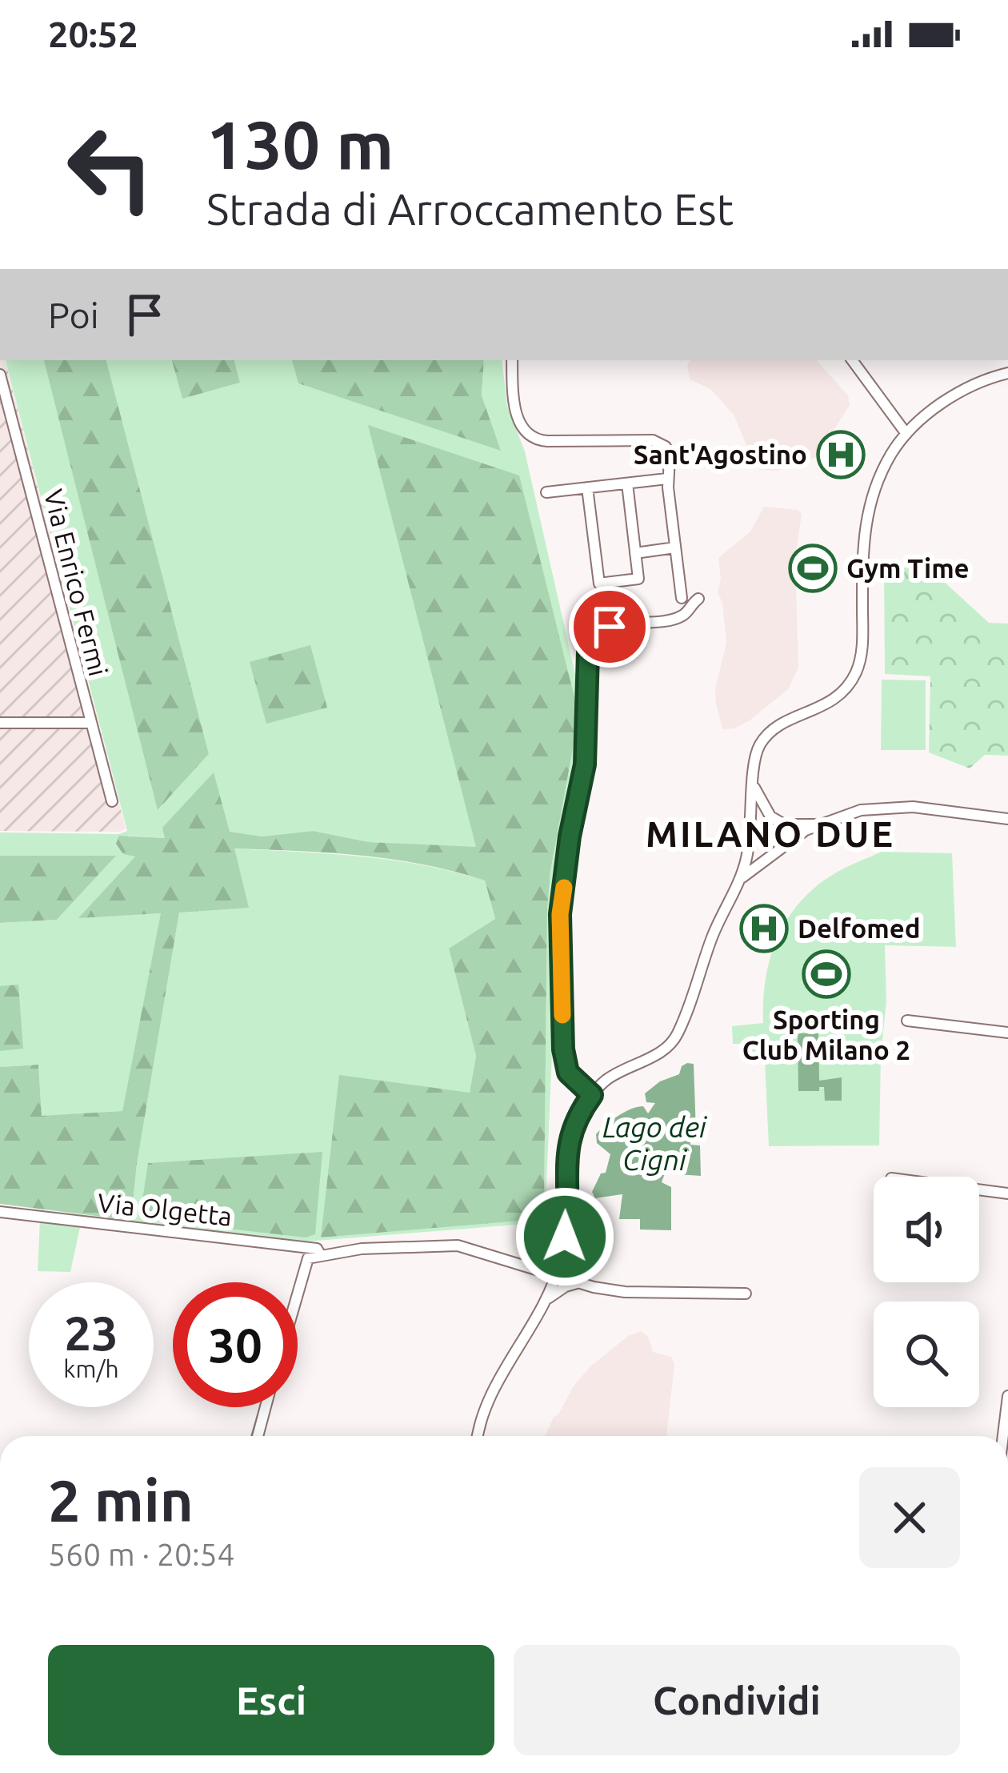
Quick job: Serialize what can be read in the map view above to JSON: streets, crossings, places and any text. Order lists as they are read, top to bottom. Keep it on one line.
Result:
{"streets":{"street":["Via Enrico Fermi","Via Olgetta"]},"districts":["MILANO DUE"],"water":["Lago dei Cigni"],"places":{"hospital":["Sant'Agostino","Delfomed"],"sports":["Gym Time","Sporting Club Milano 2"]},"page":{"status":"20:52","turn":["130 m","Strada di Arroccamento Est"],"then":"Poi","speed":"23 km/h","limit":"30","heading":["2 min","560 m · 20:54"],"buttons":["Esci","Condividi"]}}
